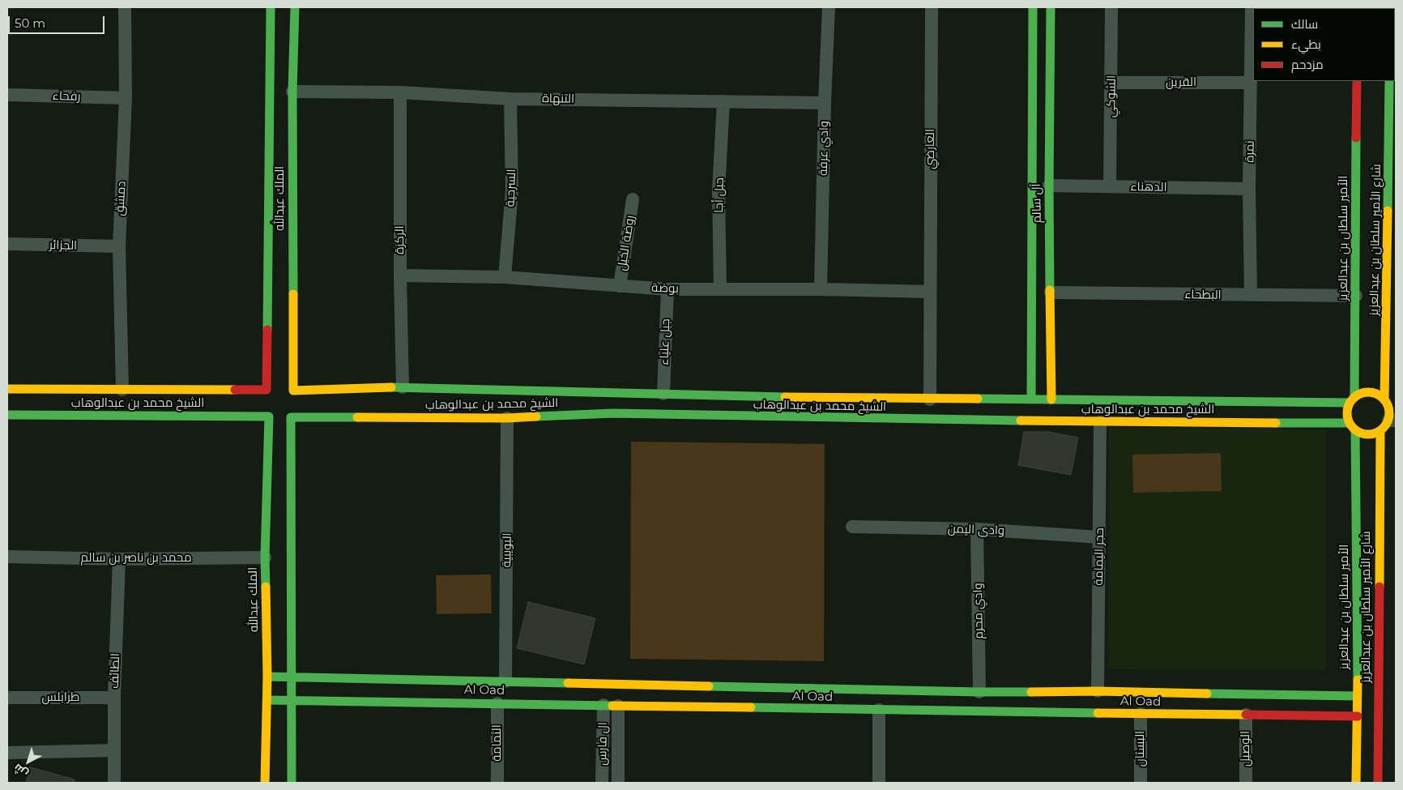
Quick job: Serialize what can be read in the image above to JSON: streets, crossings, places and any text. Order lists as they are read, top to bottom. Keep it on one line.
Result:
{"streets":{"street":["القرين","رفحاء","الشوكي","التنهاة","وادي عرفة","العارضي","نمرة","الدهناء","السرحية","جبل أجا","دمشق","الملك عبدالله","آل سالم","الأمير سلطان بن عبدالعزيز","الركزة","شارع الأمير سلطان بن عبدالعزيز","روضة الخيل","الجزائر","بوضة","البطحاء","جبل علياء","الشيخ محمد بن عبدالوهاب","وادى اليمن","البويبية","حجر اليمامة","محمد بن ناصر بن سالم","وادي محرم","الطائف","Al Oad","طرابلس","الثمامة","ال فارس","البستان","الوصيل"]},"crossings":[["القرين","الشوكي"],["القرين","نمرة"],["رفحاء","دمشق"],["الشوكي","الدهناء"],["التنهاة","وادي عرفة"],["التنهاة","السرحية"],["التنهاة","جبل أجا"],["التنهاة","الملك عبدالله"],["التنهاة","الركزة"],["وادي عرفة","بوضة"],["العارضي","بوضة"],["العارضي","الشيخ محمد بن عبدالوهاب"],["نمرة","الدهناء"],["نمرة","البطحاء"],["الدهناء","آل سالم"],["السرحية","بوضة"],["جبل أجا","بوضة"],["دمشق","الجزائر"],["دمشق","الشيخ محمد بن عبدالوهاب"],["الملك عبدالله","الشيخ محمد بن عبدالوهاب"],["الملك عبدالله","محمد بن ناصر بن سالم"],["الملك عبدالله","Al Oad"],["آل سالم","البطحاء"],["آل سالم","الشيخ محمد بن عبدالوهاب"],["الأمير سلطان بن عبدالعزيز","شارع الأمير سلطان بن عبدالعزيز"],["الأمير سلطان بن عبدالعزيز","البطحاء"],["الأمير سلطان بن عبدالعزيز","الشيخ محمد بن عبدالوهاب"],["الأمير سلطان بن عبدالعزيز","Al Oad"],["الركزة","بوضة"],["الركزة","الشيخ محمد بن عبدالوهاب"],["شارع الأمير سلطان بن عبدالعزيز","الشيخ محمد بن عبدالوهاب"],["روضة الخيل","بوضة"],["بوضة","جبل علياء"],["جبل علياء","الشيخ محمد بن عبدالوهاب"],["الشيخ محمد بن عبدالوهاب","البويبية"],["الشيخ محمد بن عبدالوهاب","حجر اليمامة"],["وادى اليمن","حجر اليمامة"],["وادى اليمن","وادي محرم"],["البويبية","Al Oad"],["حجر اليمامة","Al Oad"],["محمد بن ناصر بن سالم","الطائف"],["وادي محرم","Al Oad"],["الطائف","طرابلس"],["Al Oad","الثمامة"],["Al Oad","ال فارس"],["Al Oad","البستان"],["Al Oad","الوصيل"]],"legend":["سالك","بطيء","مزدحم"],"scale_bar":"50 m","north":"bottom left"}
